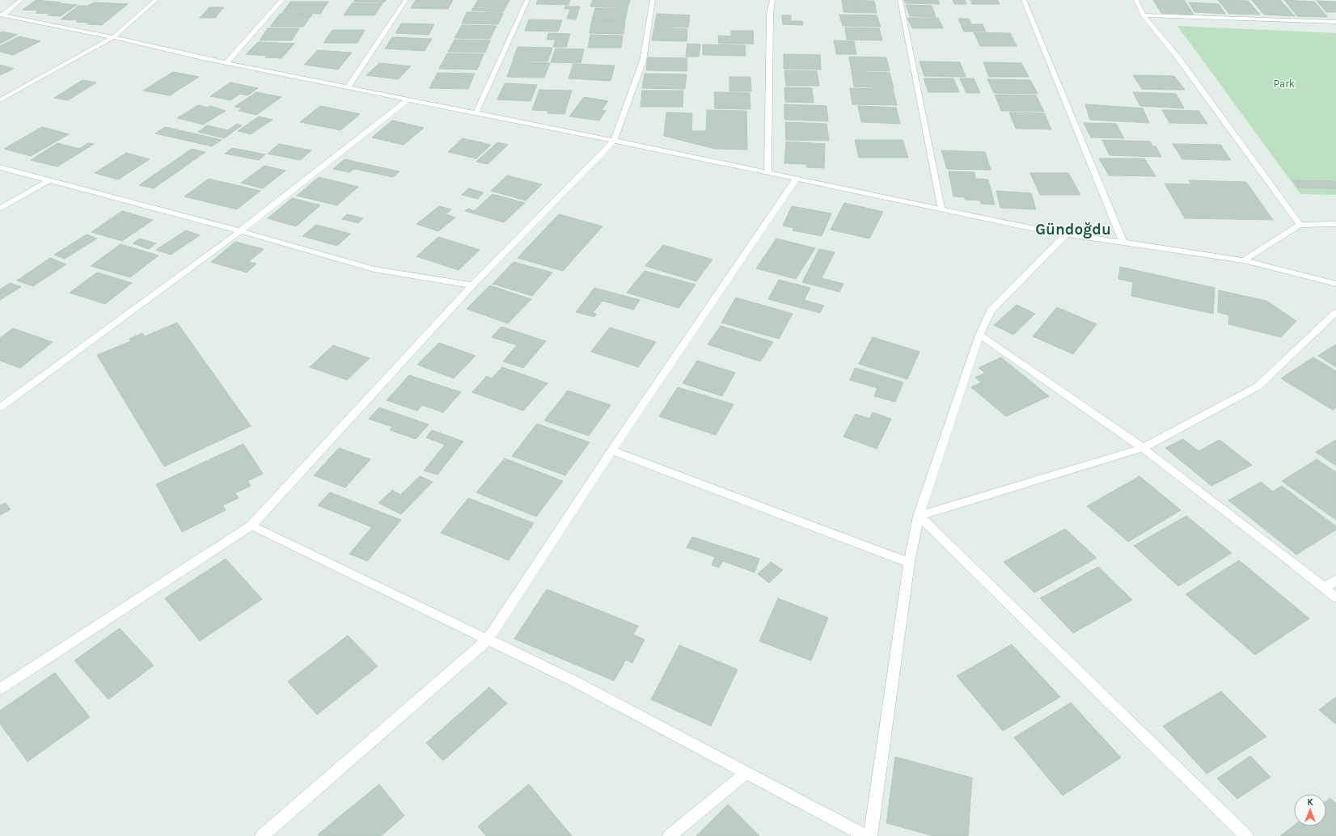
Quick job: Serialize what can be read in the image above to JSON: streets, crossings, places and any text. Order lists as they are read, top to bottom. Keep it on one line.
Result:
{"districts":["Gündoğdu"],"parks":["Park"],"north":"top"}
